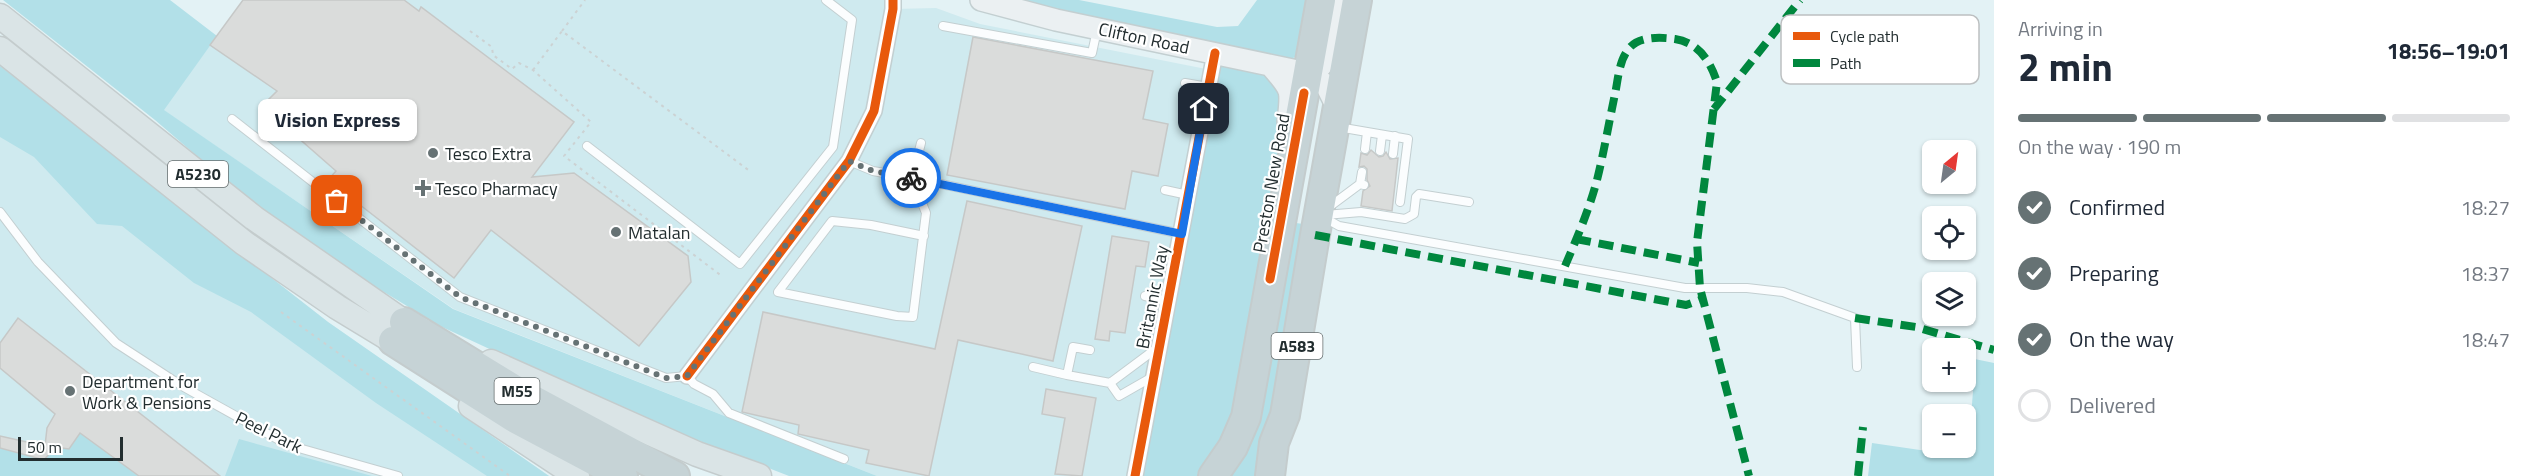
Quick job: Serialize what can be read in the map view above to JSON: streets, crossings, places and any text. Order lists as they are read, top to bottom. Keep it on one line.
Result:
{"streets":{"highway":["Preston New Road","A583","M55"],"main road":["A5230"],"street":["Clifton Road","Britannic Way"],"lane":["Peel Park"]},"crossings":[["Clifton Road","Preston New Road"],["Clifton Road","Britannic Way"],["A5230","M55"]],"places":{"other":["Tesco Extra","Vision Express","Matalan","Department for Work & Pensions"],"health":["Tesco Pharmacy"]},"legend":["Cycle path","Path"],"scale_bar":"50 m","north":"top right","page":{"heading":["2 min","Arriving in","18:56–19:01"],"bubble":"Vision Express","bar":"On the way · 190 m","map_buttons":["+","−"],"list":[["Confirmed","18:27"],["Preparing","18:37"],["On the way","18:47"],"Delivered"],"scale":"50 m"}}
